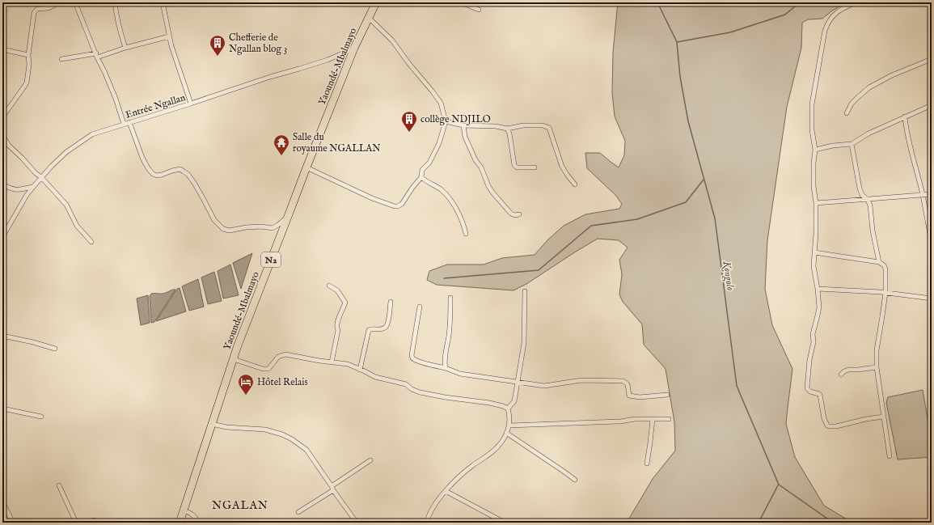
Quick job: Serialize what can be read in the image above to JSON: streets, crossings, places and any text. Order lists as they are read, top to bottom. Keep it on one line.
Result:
{"streets":{"highway":["Yaoundé-Mbalmayo","N2"],"street":["Entrée Ngallan"]},"crossings":[["Yaoundé-Mbalmayo","Entrée Ngallan"]],"districts":["NGALAN"],"water":["Kongolo"],"places":{"building":["Chefferie de Ngallan blog 3","collège NDJILO"],"temple":["Salle du royaume NGALLAN"],"hotel":["Hôtel Relais"]}}
